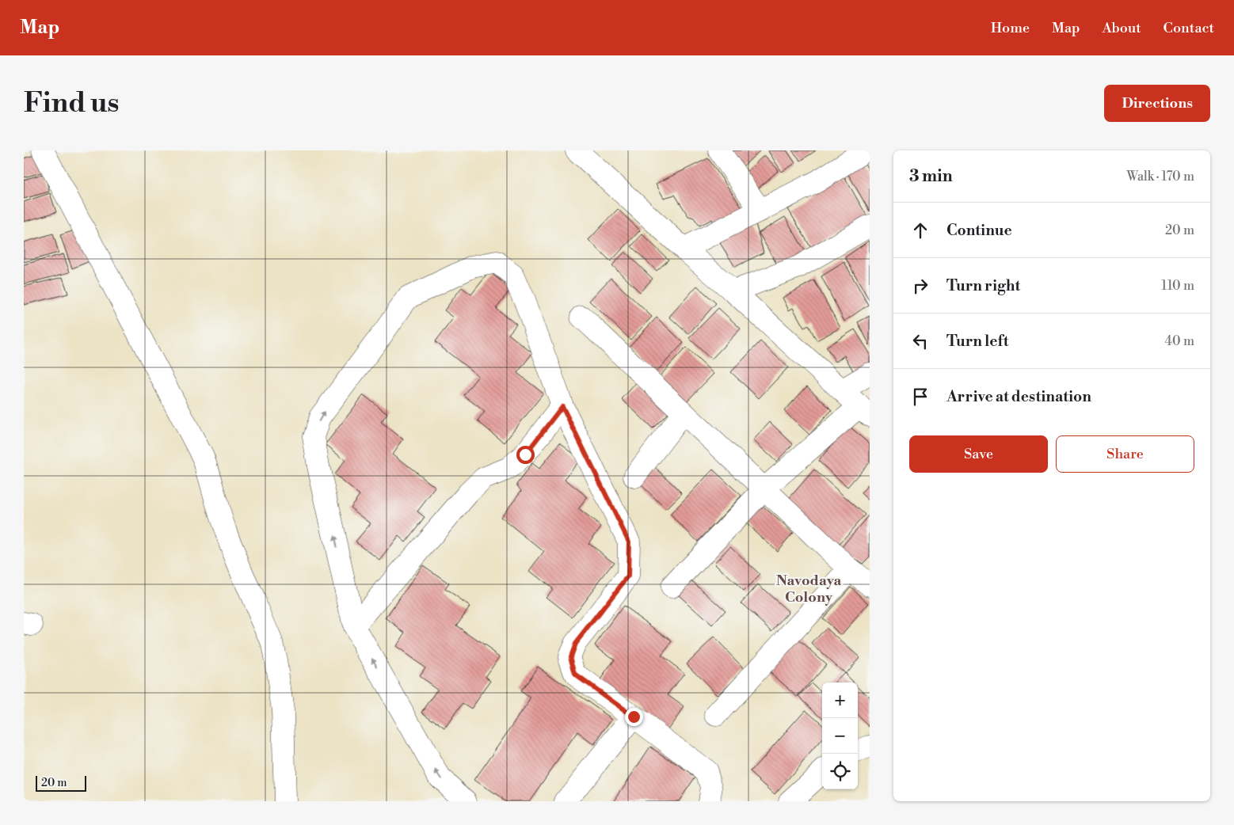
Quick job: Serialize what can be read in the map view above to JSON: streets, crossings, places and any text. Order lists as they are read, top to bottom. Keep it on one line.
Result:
{"districts":["Navodaya Colony"],"scale_bar":"20 m","page":{"header":"Map","nav":["Home","Map","About","Contact"],"buttons":["Directions",["Save","Share"]],"title":"Find us","heading":["3 min","Walk · 170 m"],"list":[["Continue","20 m"],["Turn right","110 m"],["Turn left","40 m"],"Arrive at destination"],"map_buttons":["+","−"],"scale":"20 m"}}
